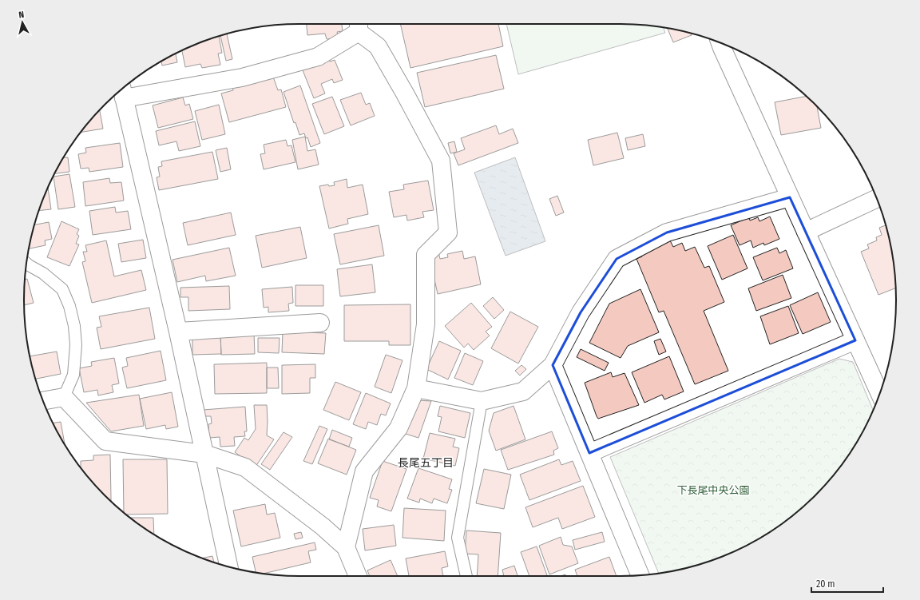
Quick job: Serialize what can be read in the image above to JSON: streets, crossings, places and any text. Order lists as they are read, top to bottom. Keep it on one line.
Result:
{"districts":["長尾五丁目"],"parks":["下長尾中央公園"],"scale_bar":"20 m","north":"top"}
